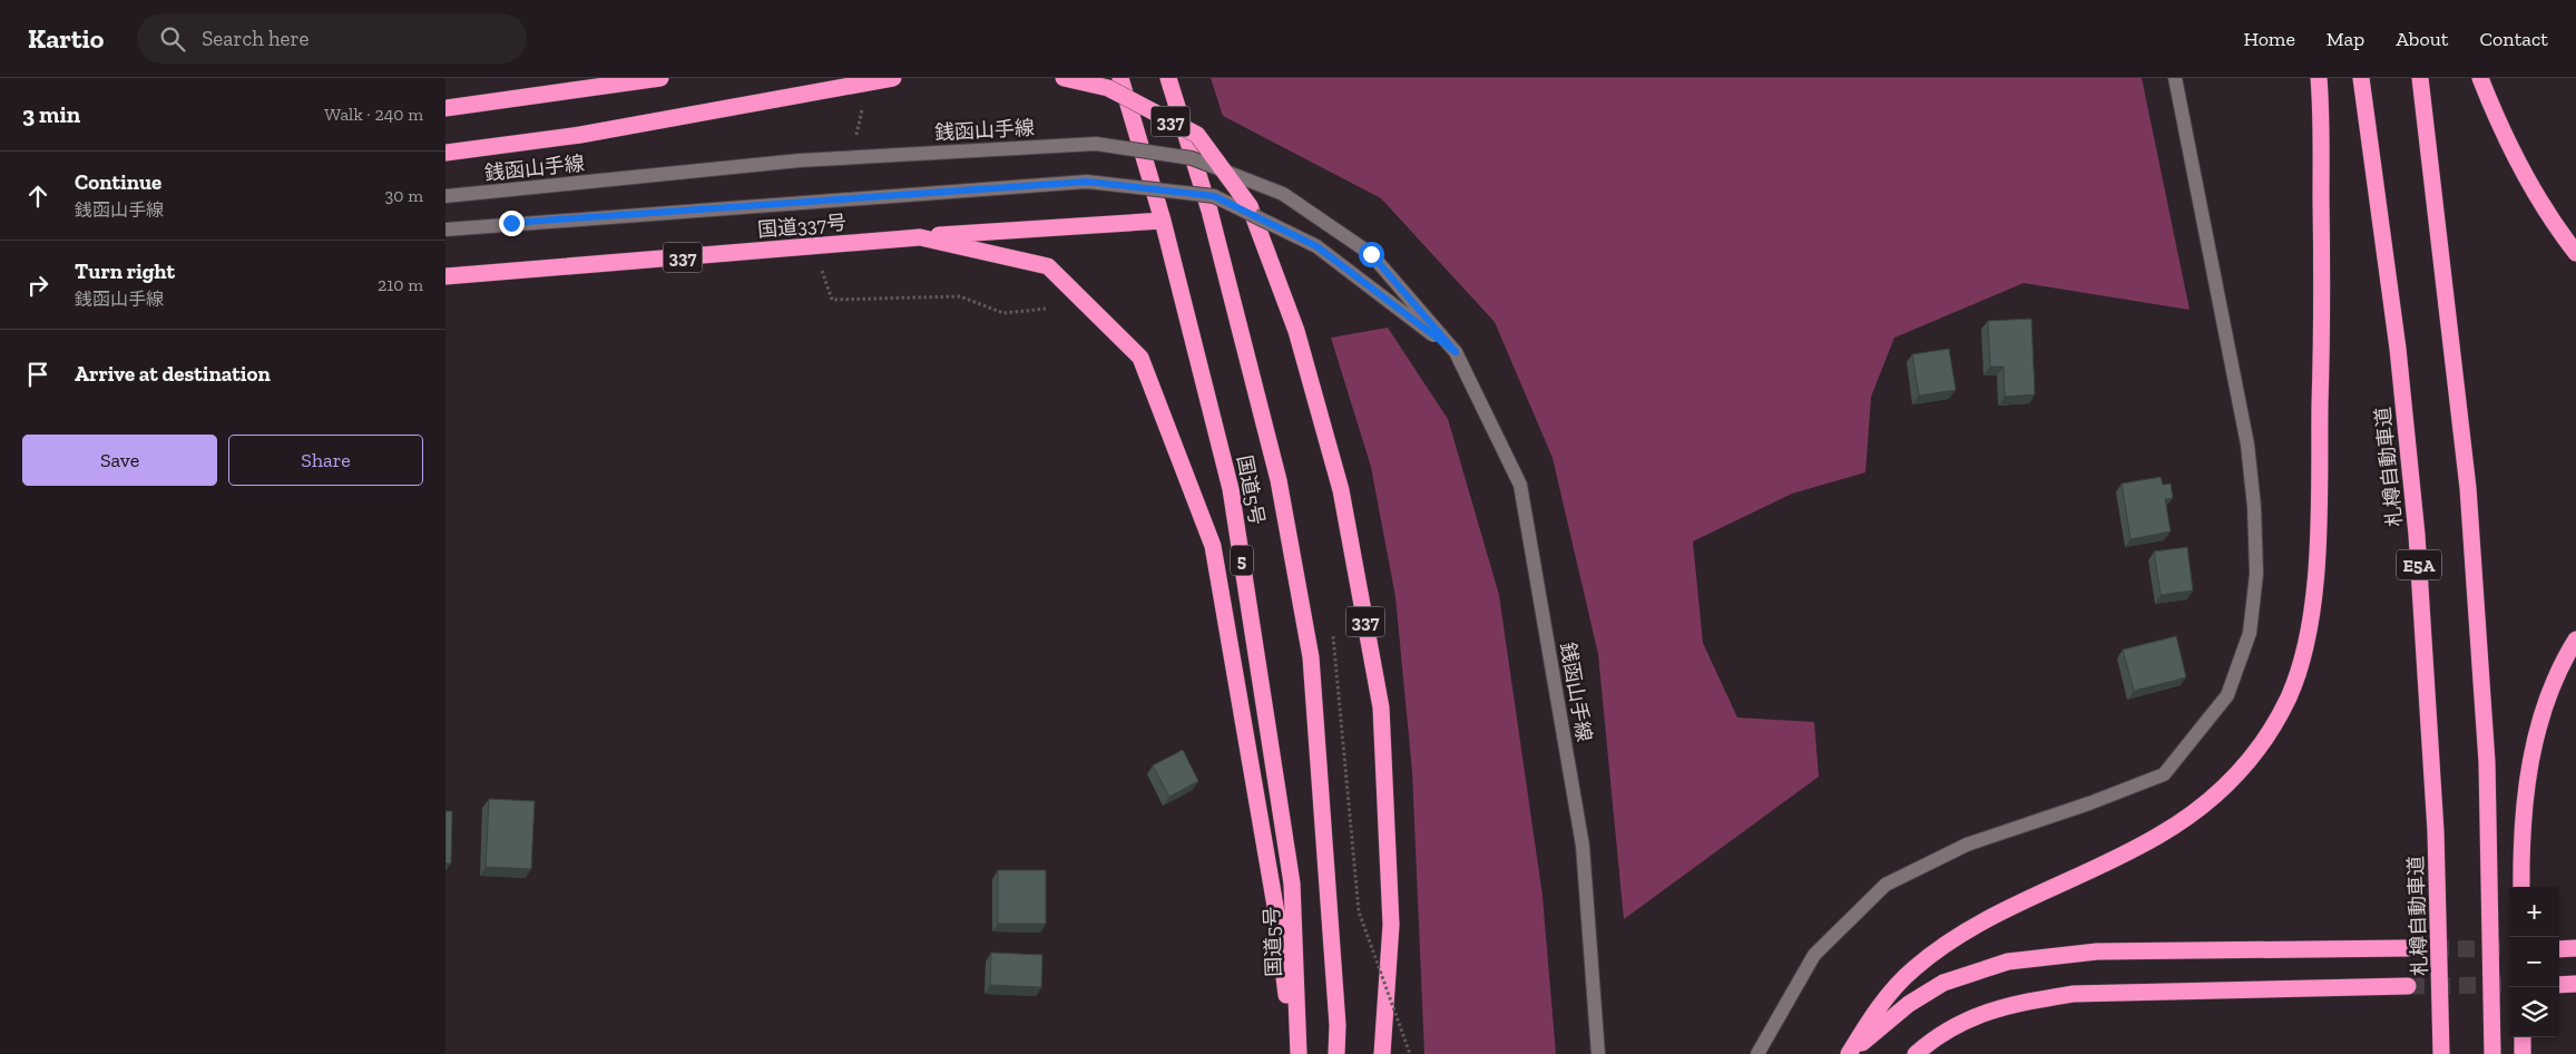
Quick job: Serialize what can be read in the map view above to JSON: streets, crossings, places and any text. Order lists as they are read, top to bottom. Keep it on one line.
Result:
{"streets":{"highway":["337","国道337号","札樽自動車道","国道5号","5","E5A"],"street":["銭函山手線"]},"crossings":[["337","国道337号"],["国道337号","国道5号"]],"page":{"header":"Kartio","search":"Search here","nav":["Home","Map","About","Contact"],"heading":["3 min","Walk · 240 m"],"list":[["Continue","銭函山手線","30 m"],["Turn right","銭函山手線","210 m"],"Arrive at destination"],"buttons":["Save","Share"],"map_buttons":["+","−"]}}
